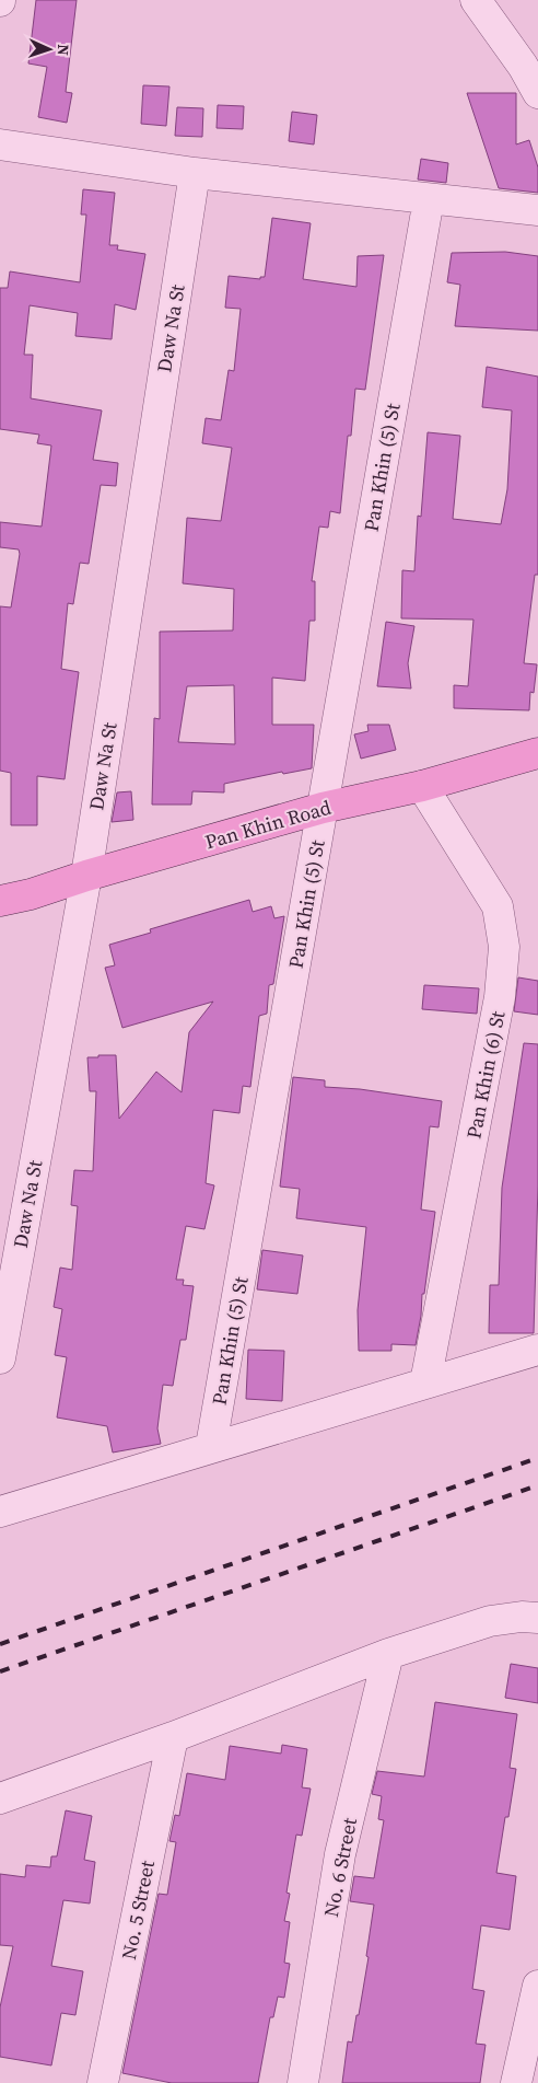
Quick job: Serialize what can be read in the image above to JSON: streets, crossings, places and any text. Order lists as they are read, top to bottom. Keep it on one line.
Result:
{"streets":{"main road":["Pan Khin Road"],"street":["Daw Na St","Pan Khin (5) St","Pan Khin (6) St","No. 6 Street","No. 5 Street"]},"crossings":[["Daw Na St","Pan Khin Road"],["Pan Khin (5) St","Pan Khin Road"],["Pan Khin Road","Pan Khin (6) St"]],"north":"right"}
